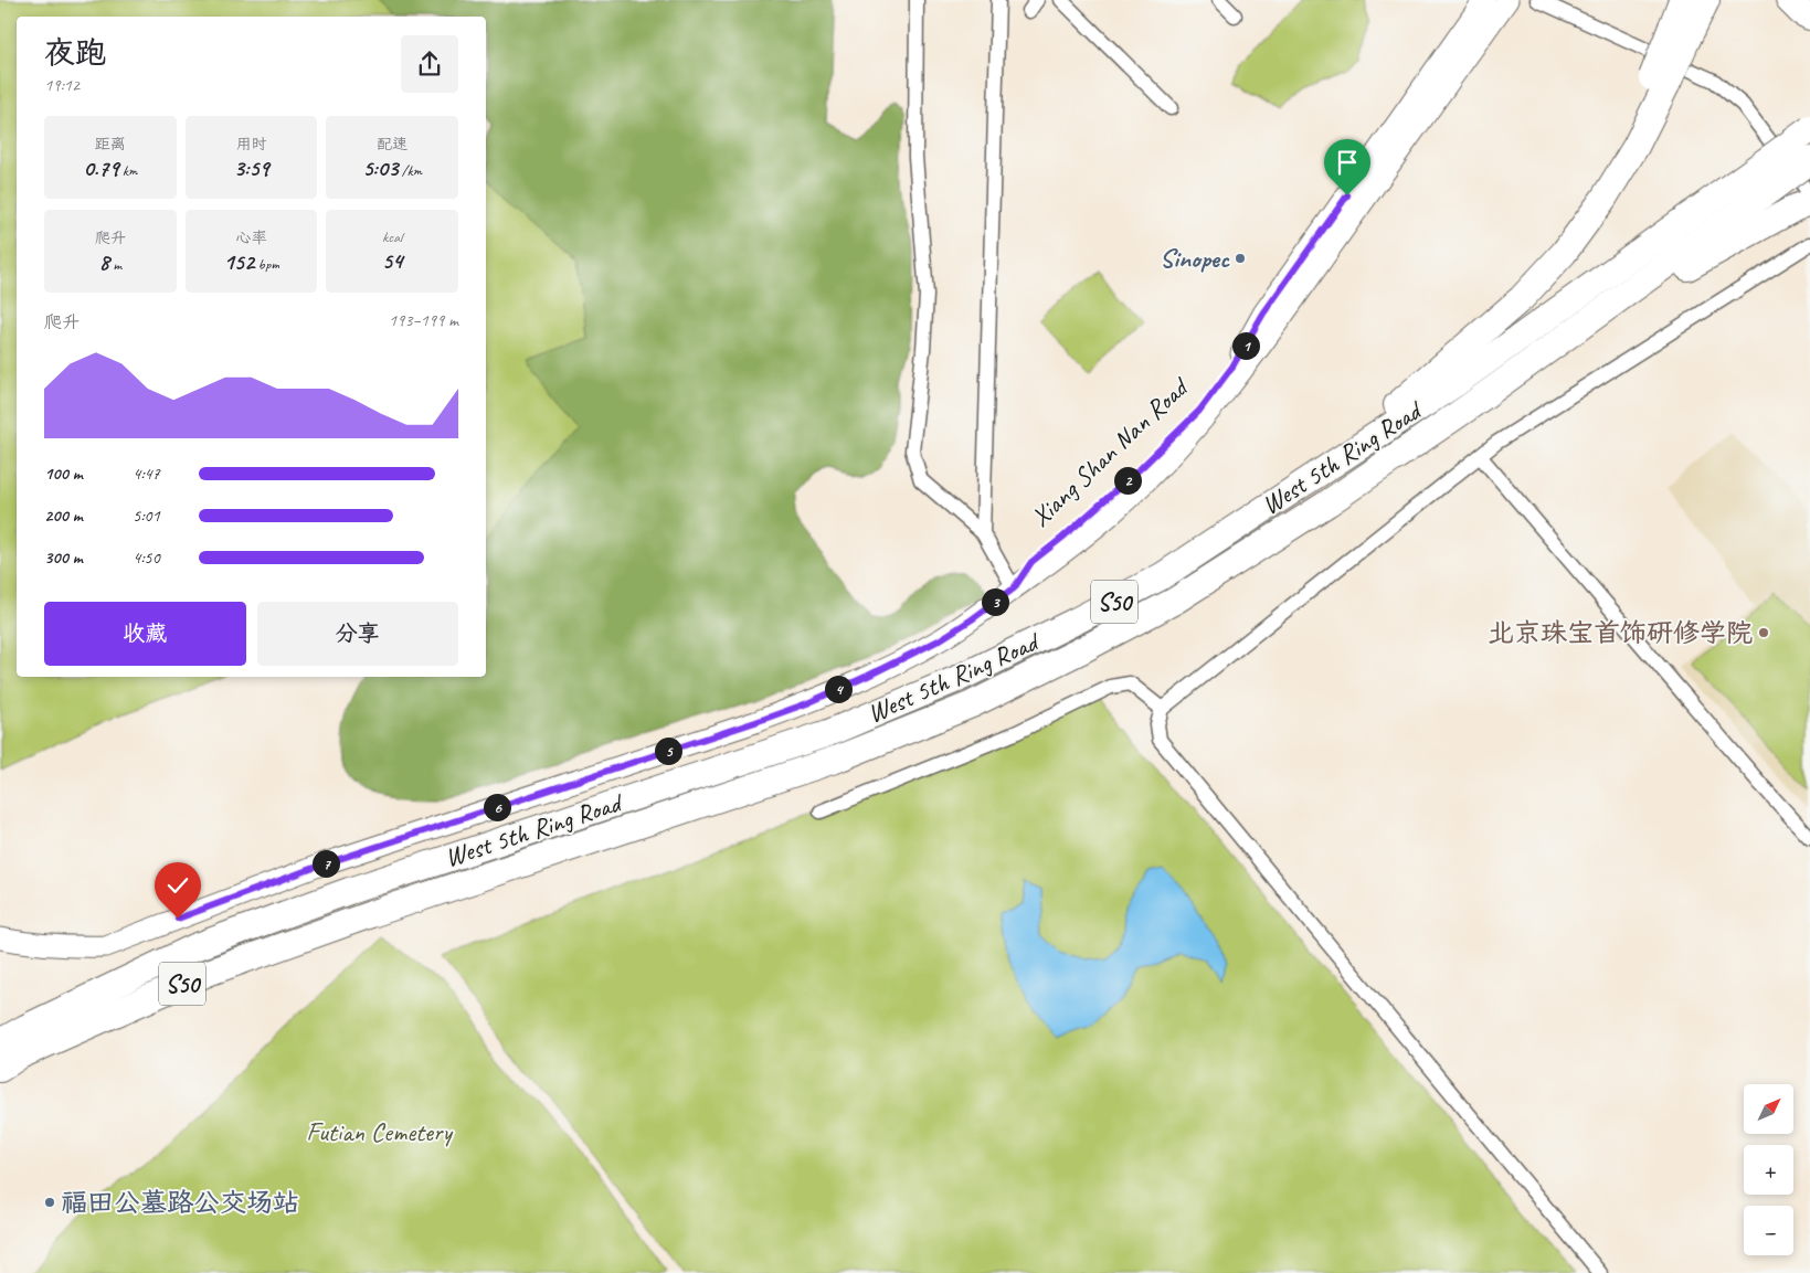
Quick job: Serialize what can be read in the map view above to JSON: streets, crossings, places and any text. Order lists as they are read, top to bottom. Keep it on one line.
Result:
{"streets":{"highway":["West 5th Ring Road","S50"],"main road":["Xiang Shan Nan Road"]},"parks":["Futian Cemetery"],"places":["Sinopec","北京珠宝首饰研修学院","福田公墓路公交场站"],"north":"top right","page":{"heading":["夜跑","19:12"],"stats":[["距离","0.79 km"],["用时","3:59"],["配速","5:03 /km"],["爬升","8 m"],["心率","152 bpm"],["kcal","54"]],"chart":["爬升","193–199 m"],"pins":["1","2","3","4","5","6","7"],"list":[{"name":"100 m","note":"4:47"},{"name":"200 m","note":"5:01"},{"name":"300 m","note":"4:50"}],"buttons":["收藏","分享"],"map_buttons":["+","−"]}}
